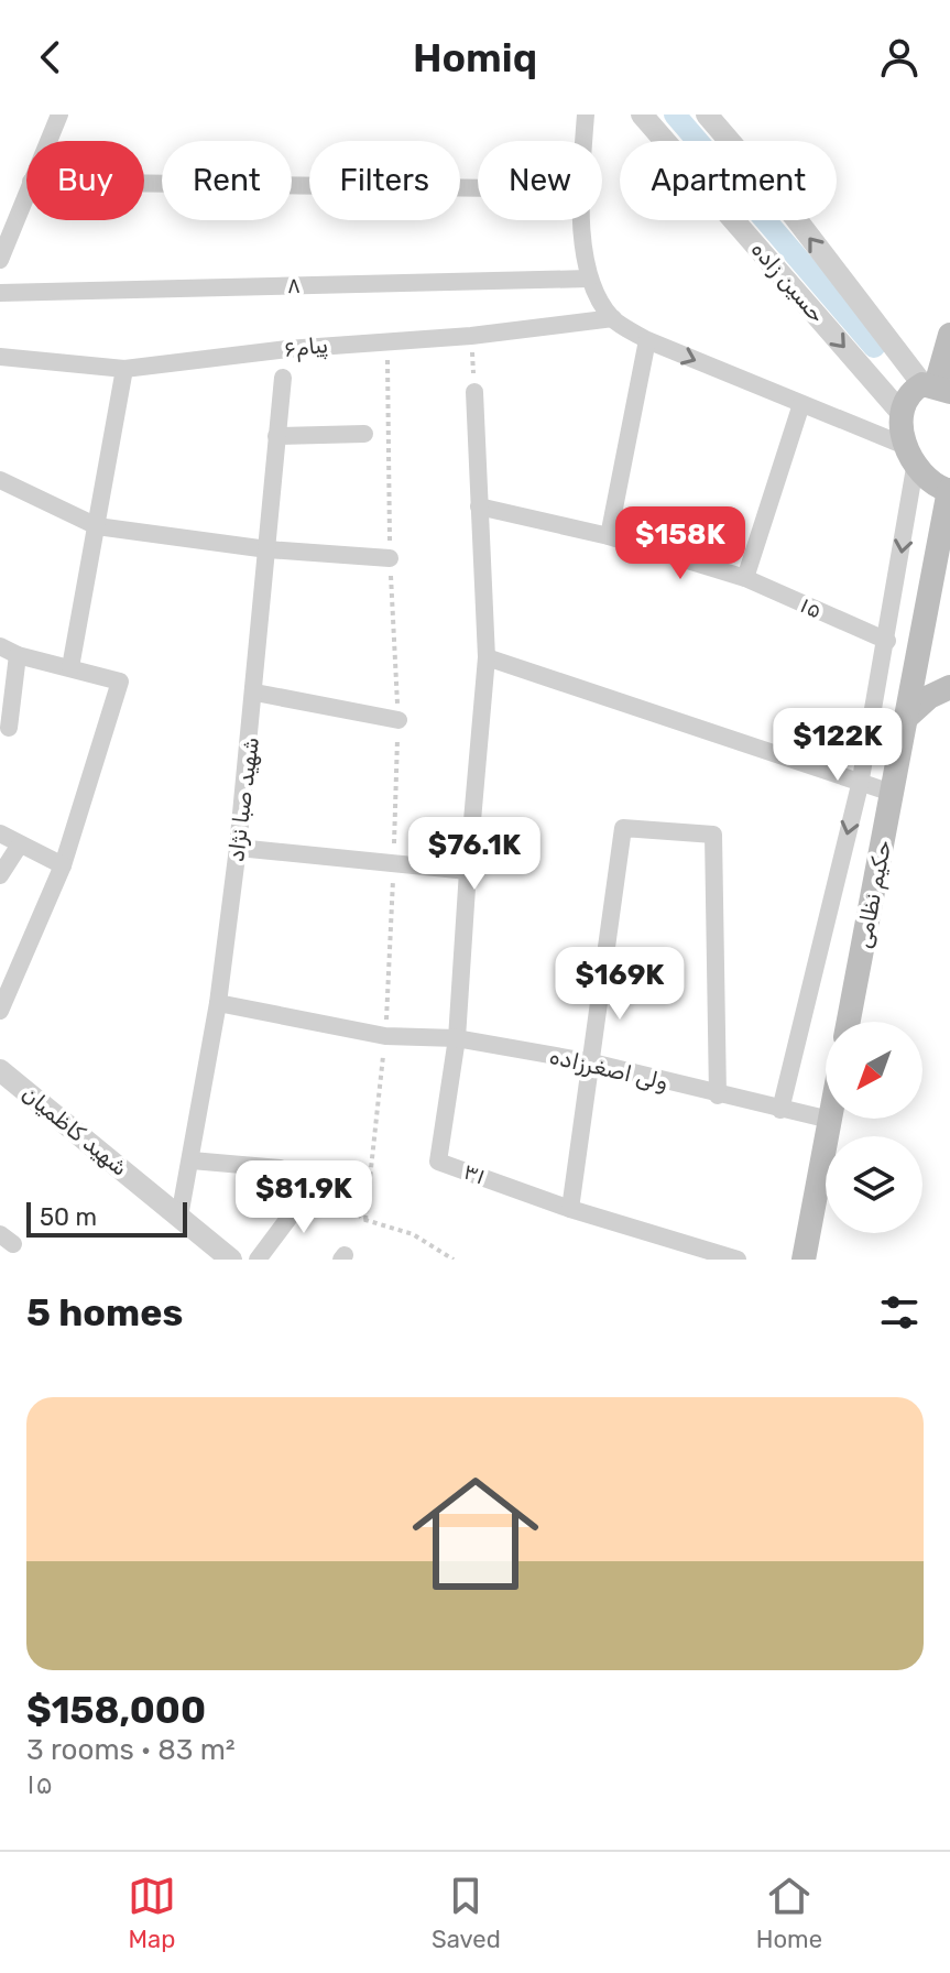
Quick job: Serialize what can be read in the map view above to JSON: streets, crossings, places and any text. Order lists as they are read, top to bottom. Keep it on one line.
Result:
{"streets":{"main road":["حکیم نظامی"],"street":["حسین زاده","۸","۶پیام","۱۵","شهید صبا نژاد","ولی اصغرزاده","شهید کاظمیان","۳۱"]},"crossings":[["۱۵","۳۱"],["شهید صبا نژاد","ولی اصغرزاده"],["شهید صبا نژاد","شهید کاظمیان"],["ولی اصغرزاده","۳۱"]],"scale_bar":"50 m","north":"bottom left","page":{"header":"Homiq","chip":["Buy","Rent","Filters","New","Apartment"],"price":["$158K","$122K","$76.1K","$169K","$81.9K"],"scale":"50 m","heading":"5 homes","list":[{"name":"$158,000","note":"3 rooms · 83 m² · ۱۵"}],"tabs":["Map","Saved","Home"]}}
